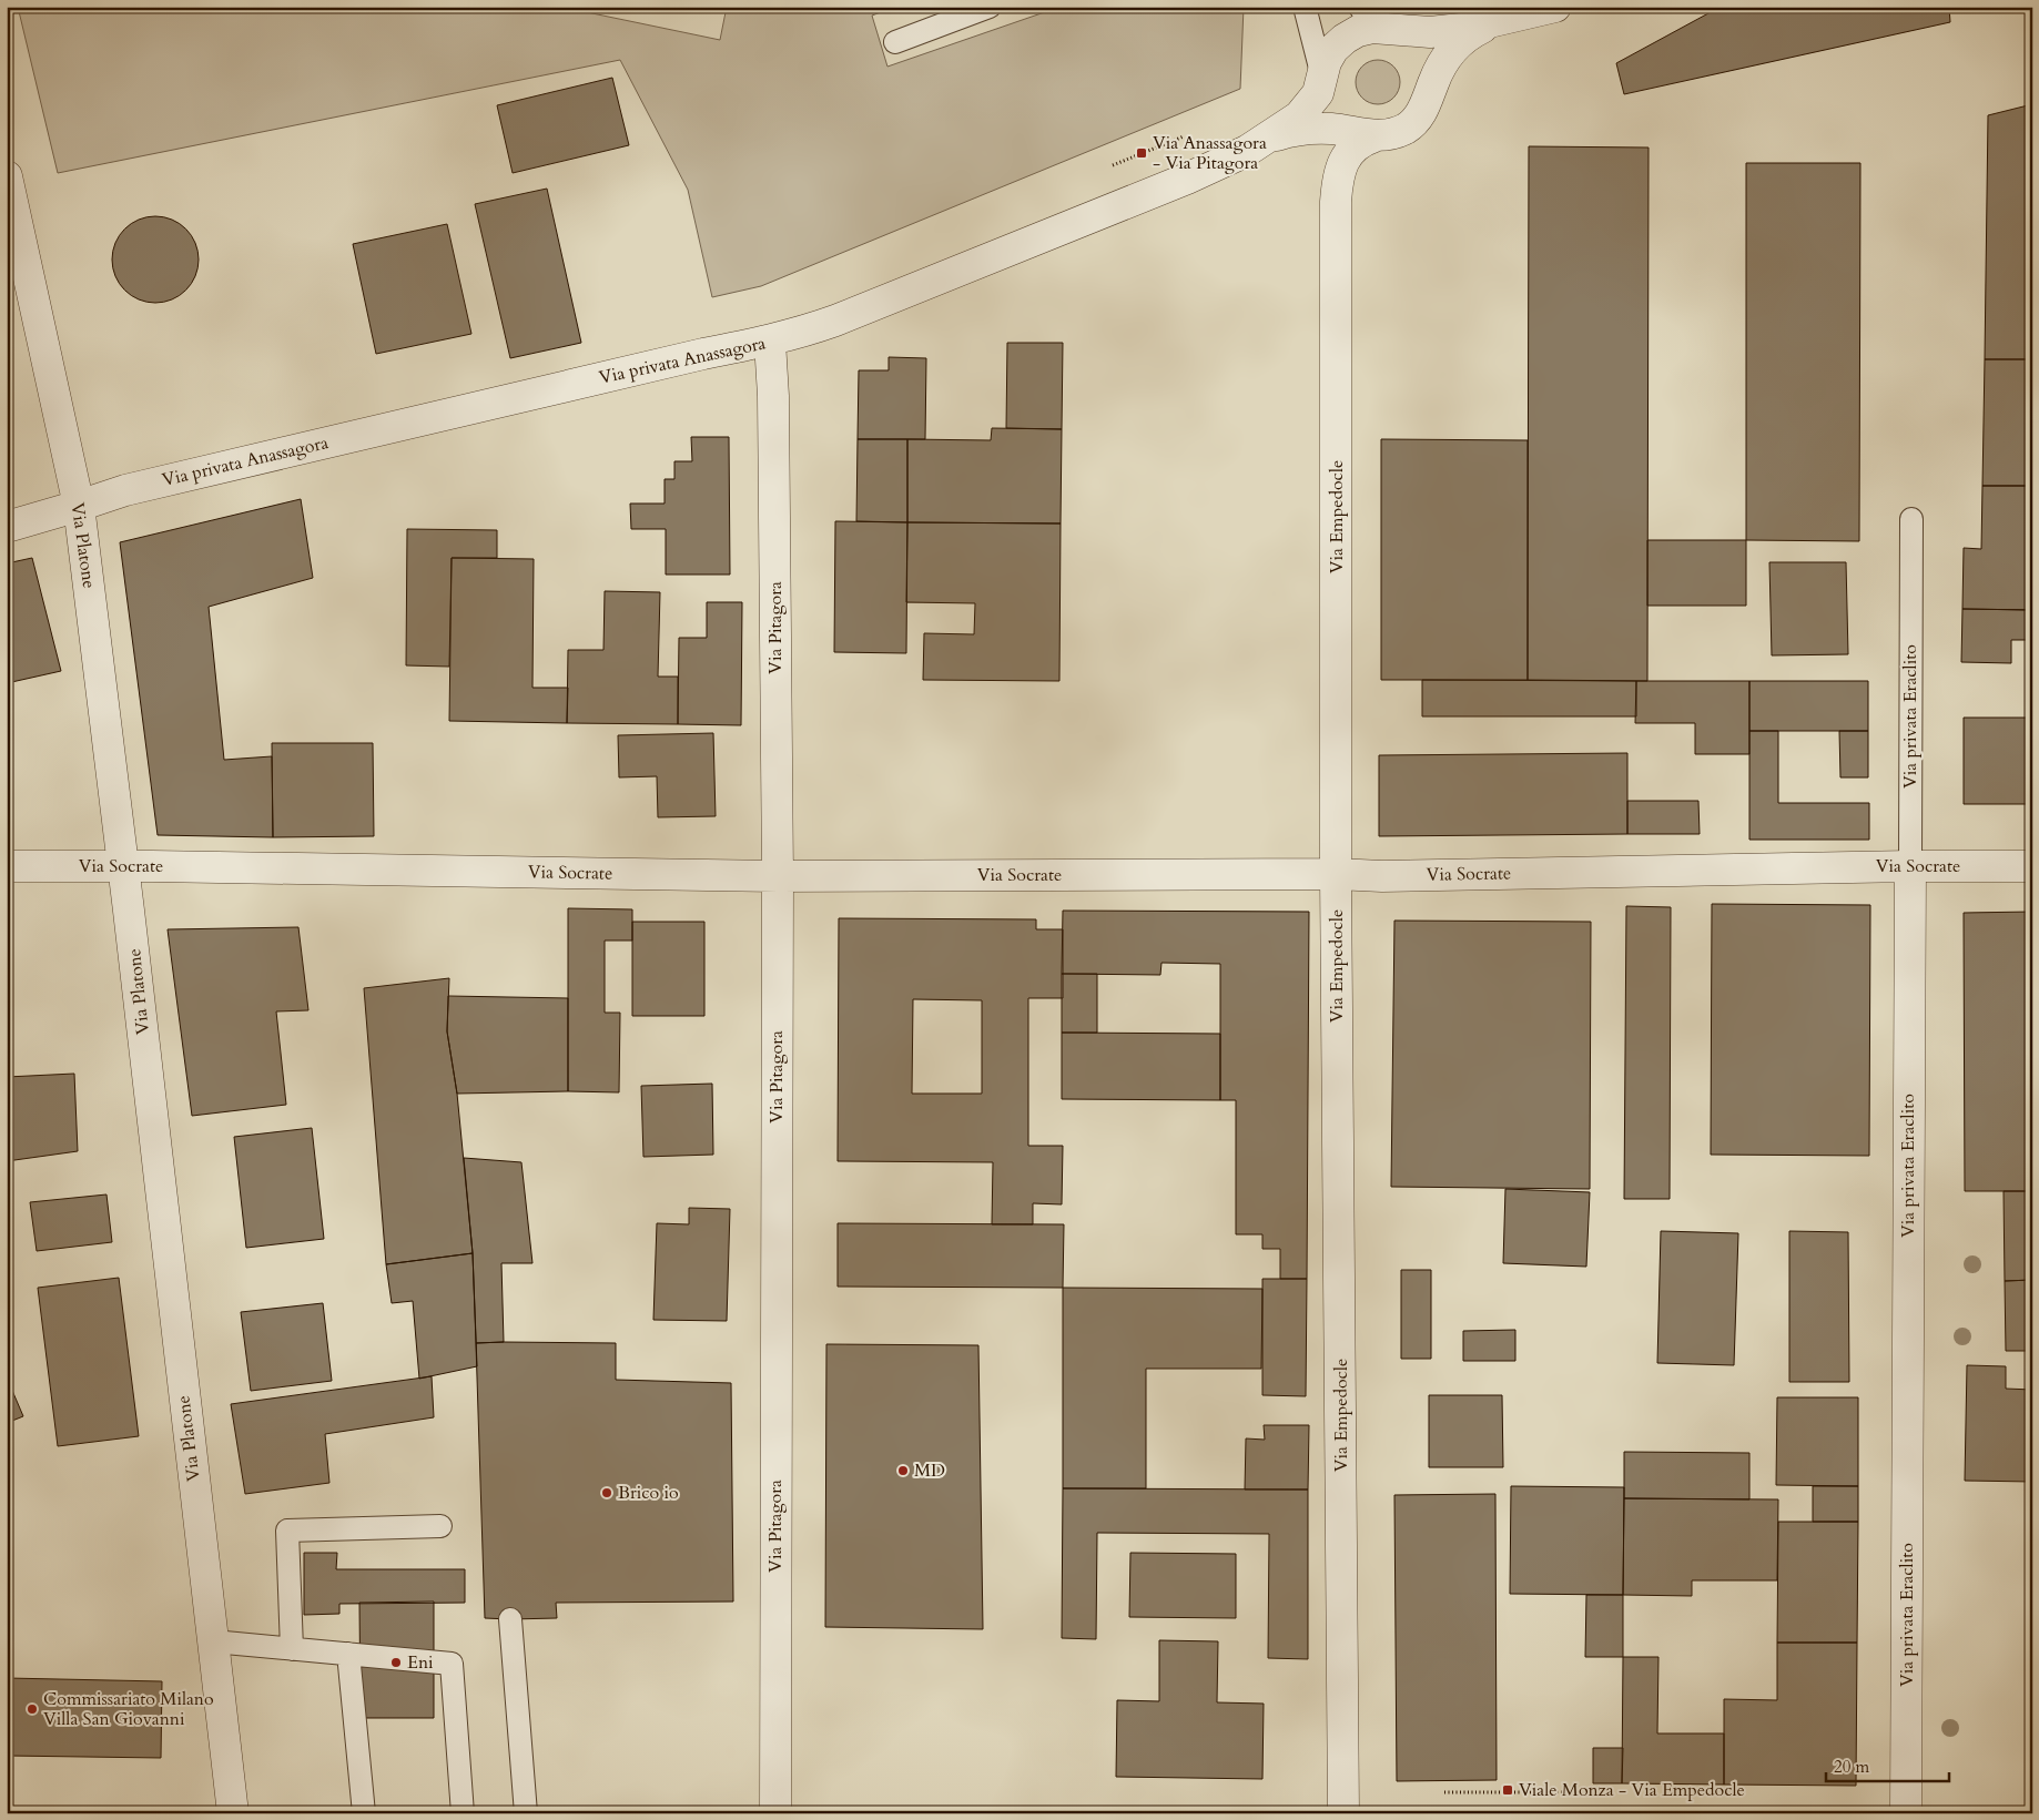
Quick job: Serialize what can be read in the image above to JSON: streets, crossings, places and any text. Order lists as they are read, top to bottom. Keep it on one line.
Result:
{"streets":{"street":["Via privata Anassagora","Via Empedocle","Via Platone","Via Pitagora","Via privata Eraclito","Via Socrate"]},"crossings":[["Via privata Anassagora","Via Empedocle"],["Via privata Anassagora","Via Platone"],["Via privata Anassagora","Via Pitagora"],["Via Empedocle","Via Socrate"],["Via Platone","Via Socrate"],["Via Pitagora","Via Socrate"],["Via privata Eraclito","Via Socrate"]],"places":{"transit":["Via Anassagora - Via Pitagora","Viale Monza - Via Empedocle"],"other":["MD","Brico io","Eni","Commissariato Milano Villa San Giovanni"]},"scale_bar":"20 m"}
